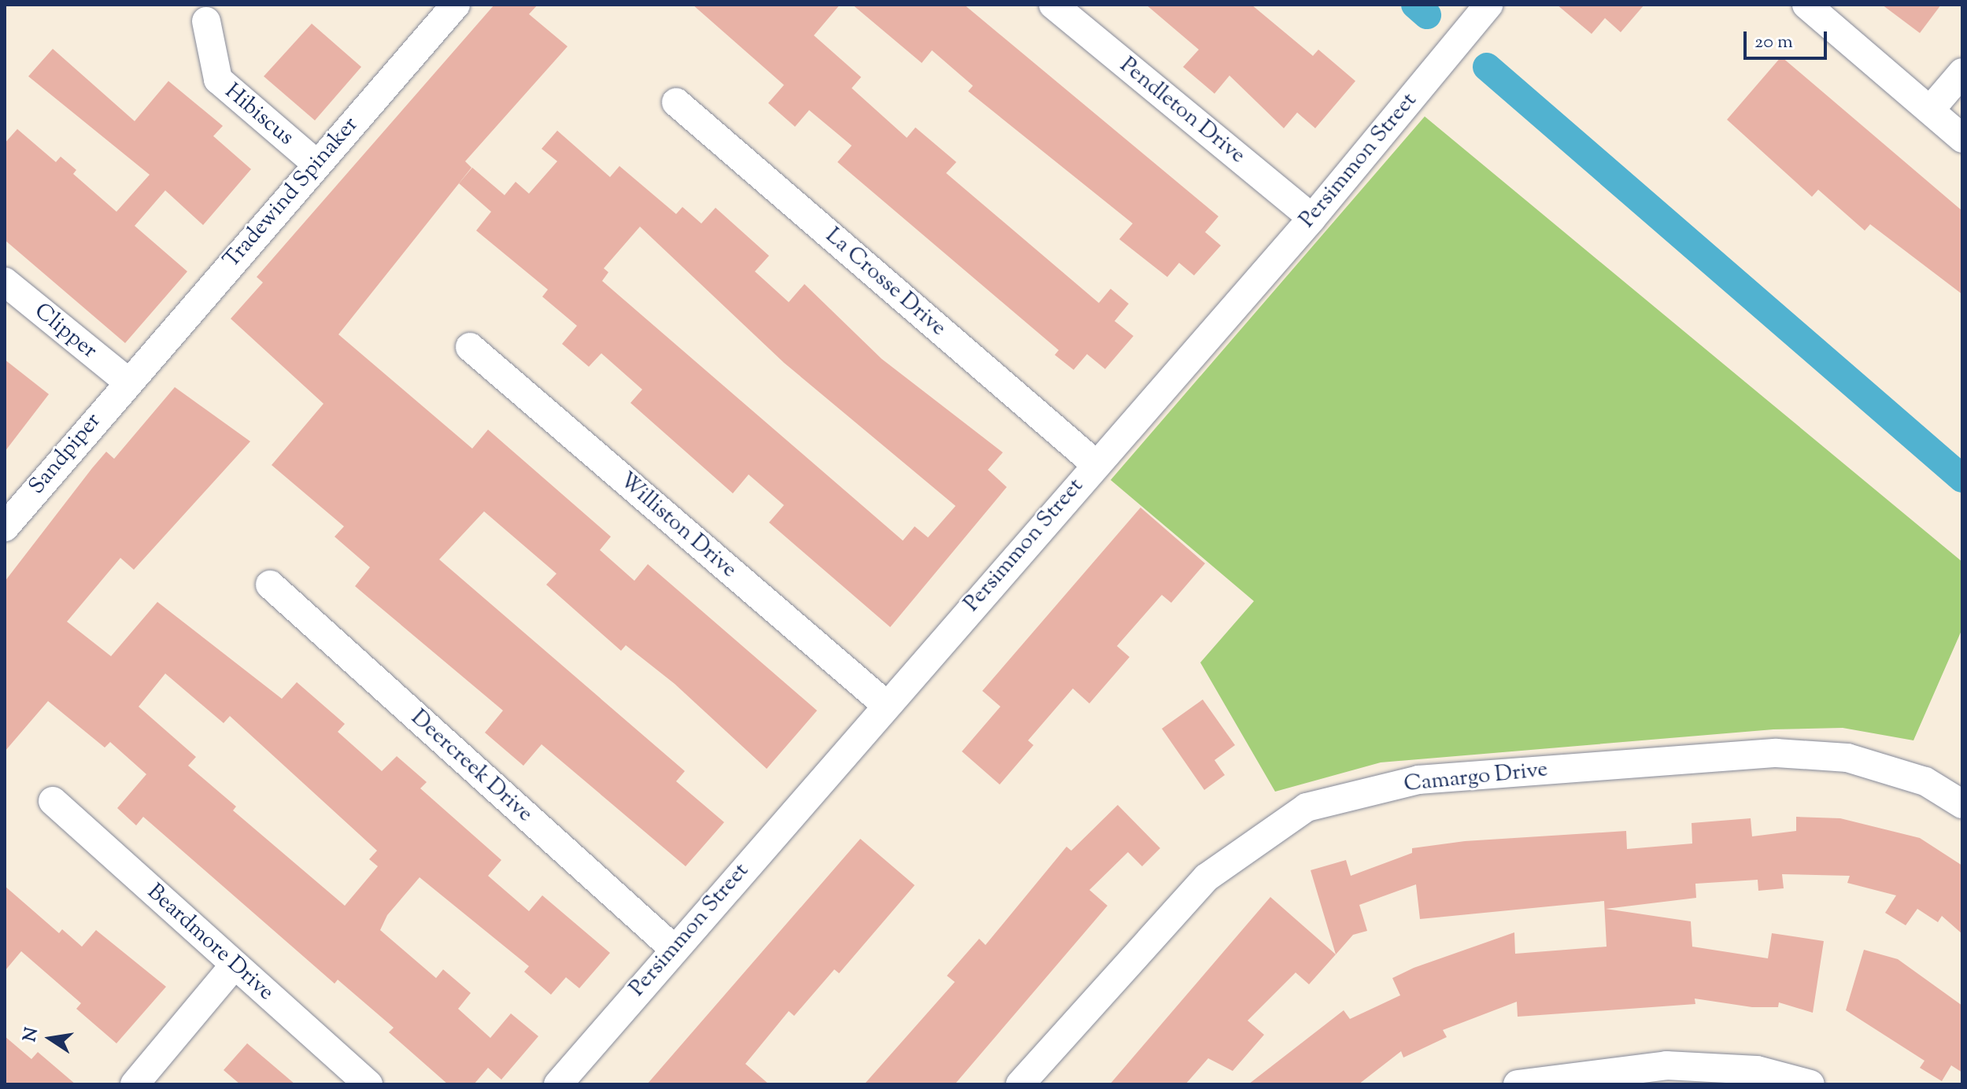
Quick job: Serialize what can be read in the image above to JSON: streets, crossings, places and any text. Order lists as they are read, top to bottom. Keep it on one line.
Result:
{"streets":{"street":["Pendleton Drive","Hibiscus","Persimmon Street","Tradewind Spinaker","La Crosse Drive","Clipper","Sandpiper","Williston Drive","Deercreek Drive","Camargo Drive","Beardmore Drive"]},"crossings":[["Pendleton Drive","Persimmon Street"],["Hibiscus","Tradewind Spinaker"],["Persimmon Street","La Crosse Drive"],["Persimmon Street","Williston Drive"],["Persimmon Street","Deercreek Drive"],["Tradewind Spinaker","Clipper"],["Tradewind Spinaker","Sandpiper"],["Clipper","Sandpiper"]],"scale_bar":"20 m","north":"left"}
